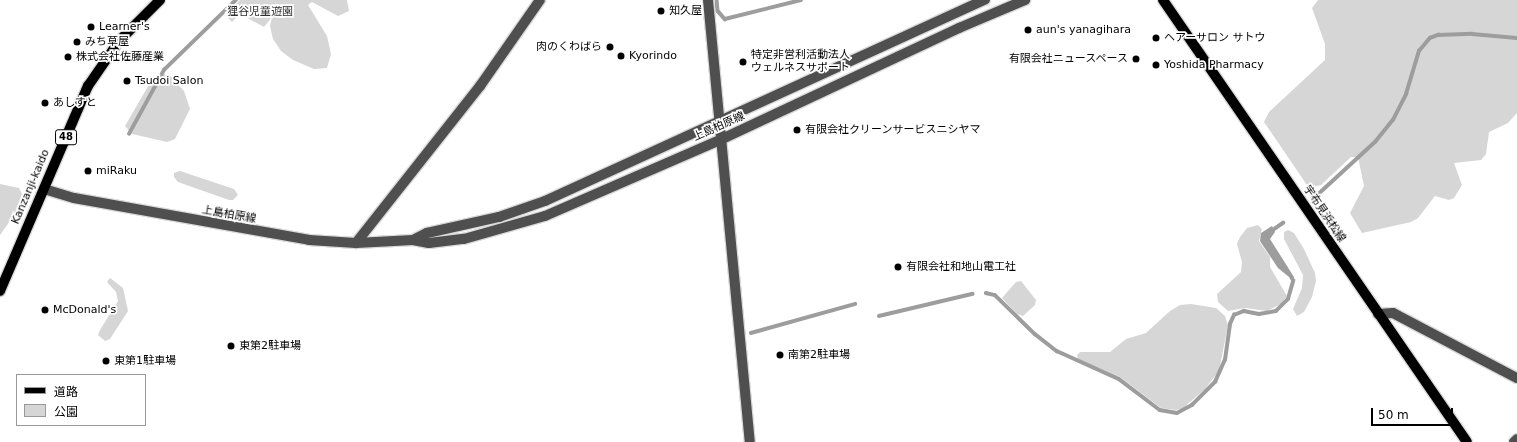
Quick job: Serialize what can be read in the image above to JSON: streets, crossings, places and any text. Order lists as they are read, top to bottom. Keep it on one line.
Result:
{"streets":{"main road":["48","Kanzanji-kaido","宇布見浜松線"],"street":["上島柏原線"]},"crossings":[["上島柏原線","Kanzanji-kaido"]],"parks":["狸谷児童遊園"],"places":["知久屋","Learner's","aun's yanagihara","ヘアーサロン サトウ","みち草屋","肉のくわばら","Kyorindo","株式会社佐藤産業","有限会社ニュースペース","特定非営利活動法人 ウェルネスサポート","Yoshida Pharmacy","Tsudoi Salon","あしすと","有限会社クリーンサービスニシヤマ","miRaku","有限会社和地山電工社","McDonald's","東第2駐車場","南第2駐車場","東第1駐車場"],"legend":["道路","公園"],"scale_bar":"50 m"}
